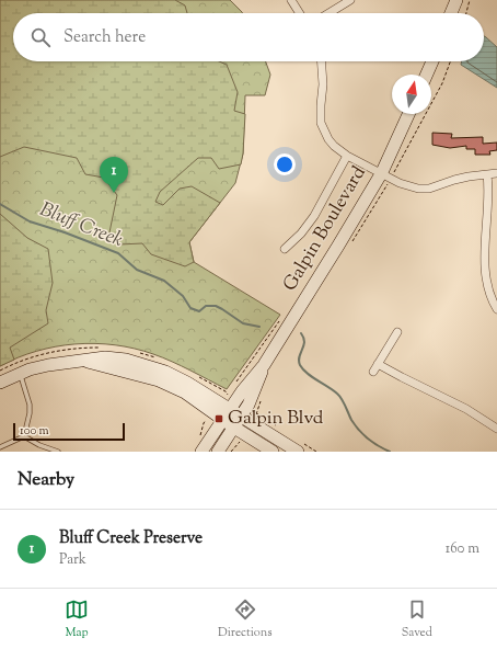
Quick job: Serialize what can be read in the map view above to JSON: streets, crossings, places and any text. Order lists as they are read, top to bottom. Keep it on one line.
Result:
{"streets":{"street":["Galpin Boulevard"]},"water":["Bluff Creek"],"places":{"transit":["Galpin Blvd"]},"scale_bar":"100 m","north":"top","page":{"search":"Search here","pins":"1","scale":"100 m","heading":"Nearby","list":[{"mark":"1","name":"Bluff Creek Preserve","note":"Park","value":"160 m"}],"nav":["Map","Directions","Saved"]}}
